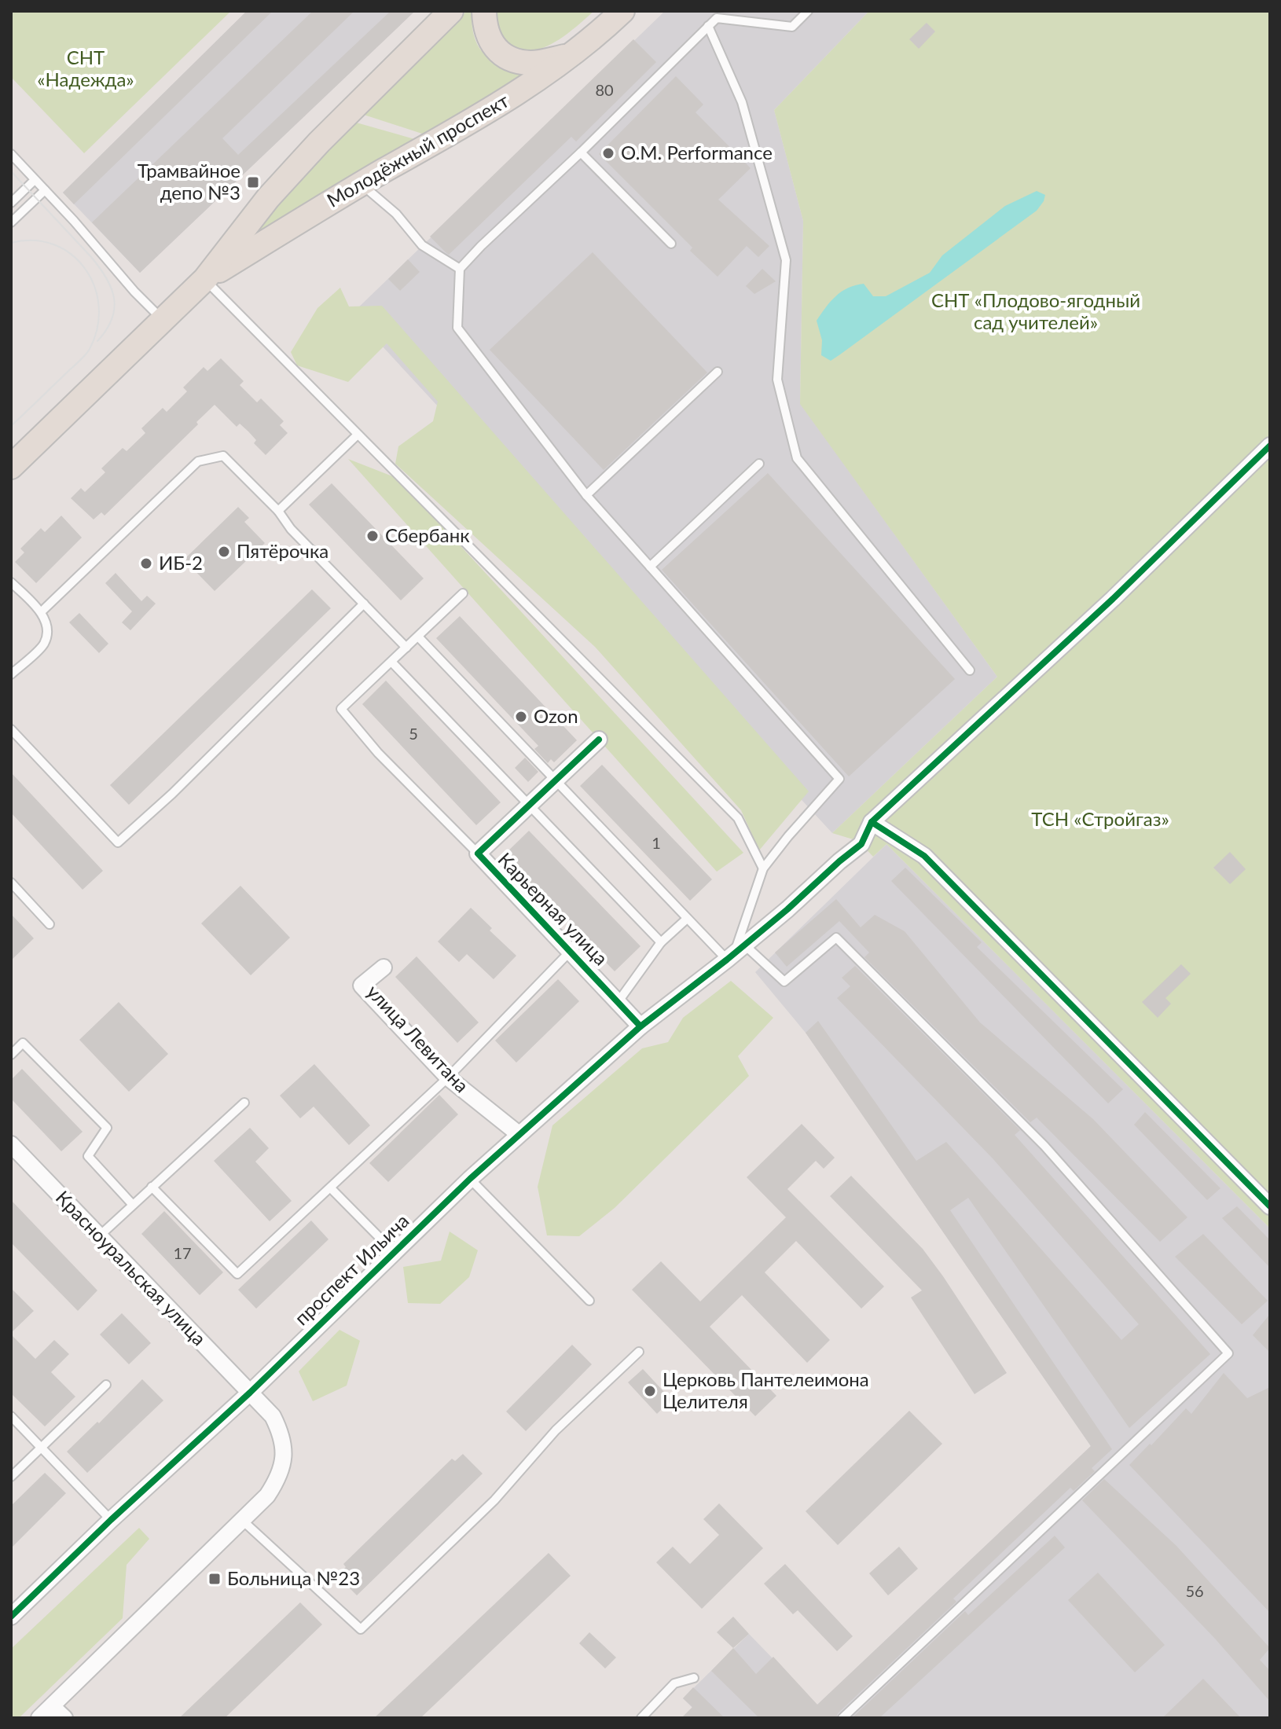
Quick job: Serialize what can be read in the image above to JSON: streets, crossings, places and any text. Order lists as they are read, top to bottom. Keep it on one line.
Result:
{"streets":{"main road":["Молодёжный проспект"],"street":["Карьерная улица","улица Левитана","Красноуральская улица","проспект Ильича"]},"crossings":[["Карьерная улица","проспект Ильича"],["улица Левитана","проспект Ильича"],["Красноуральская улица","проспект Ильича"]],"parks":["СНТ «Надежда»","СНТ «Плодово-ягодный сад учителей»","ТСН «Стройгаз»"],"places":{"other":["O.M. Performance","Сбербанк","Пятёрочка","ИБ-2","Ozon","Церковь Пантелеимона Целителя"],"transit":["Трамвайное депо №3","Больница №23"]},"house_numbers":["80","5","1","17","56"]}
